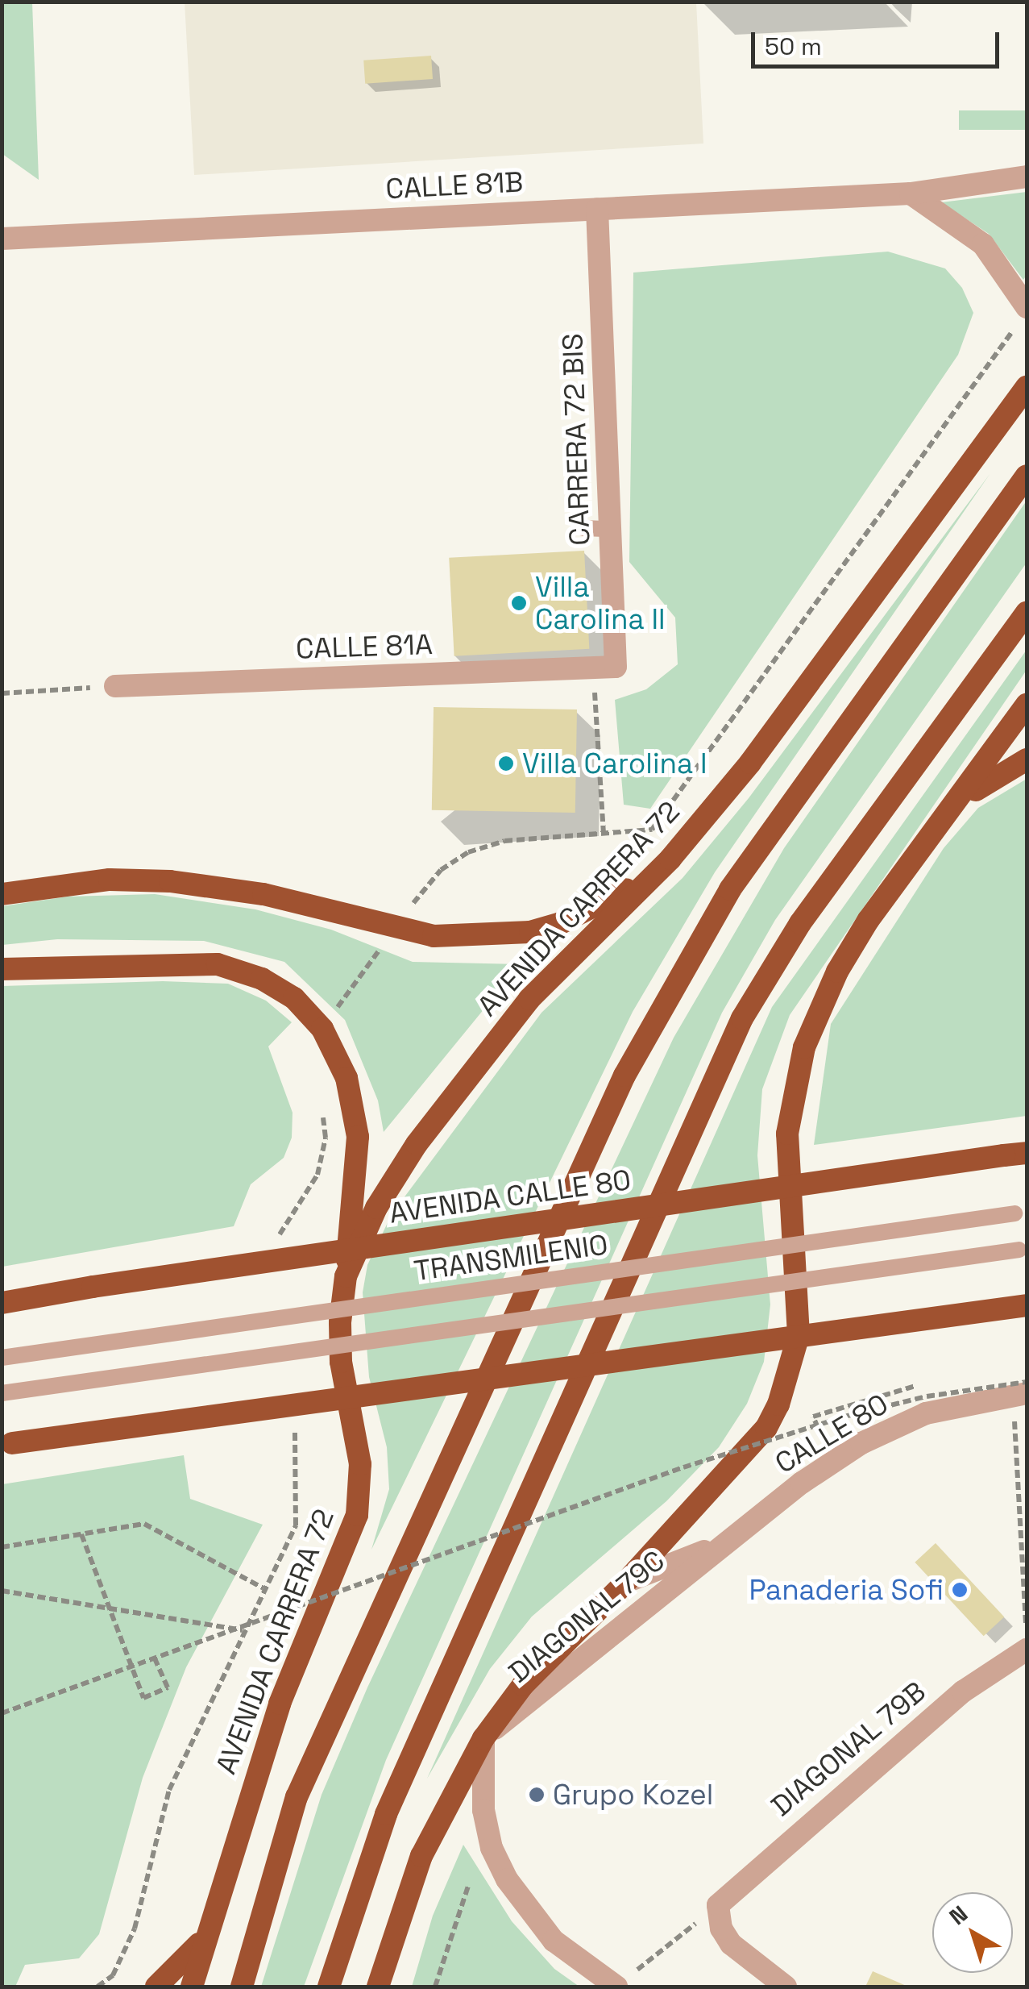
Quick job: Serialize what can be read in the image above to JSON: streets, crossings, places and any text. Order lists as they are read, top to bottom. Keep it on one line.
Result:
{"streets":{"highway":["AVENIDA CARRERA 72","AVENIDA CALLE 80"],"street":["CALLE 81B","CARRERA 72 BIS","CALLE 81A","CALLE 80","DIAGONAL 79C","DIAGONAL 79B"],"lane":["TRANSMILENIO"]},"crossings":[["CALLE 81B","CARRERA 72 BIS"],["CARRERA 72 BIS","CALLE 81A"],["CALLE 80","DIAGONAL 79C"]],"places":["Villa Carolina II","Villa Carolina I","Panaderia Sofi","Grupo Kozel"],"scale_bar":"50 m","north":"top left"}
